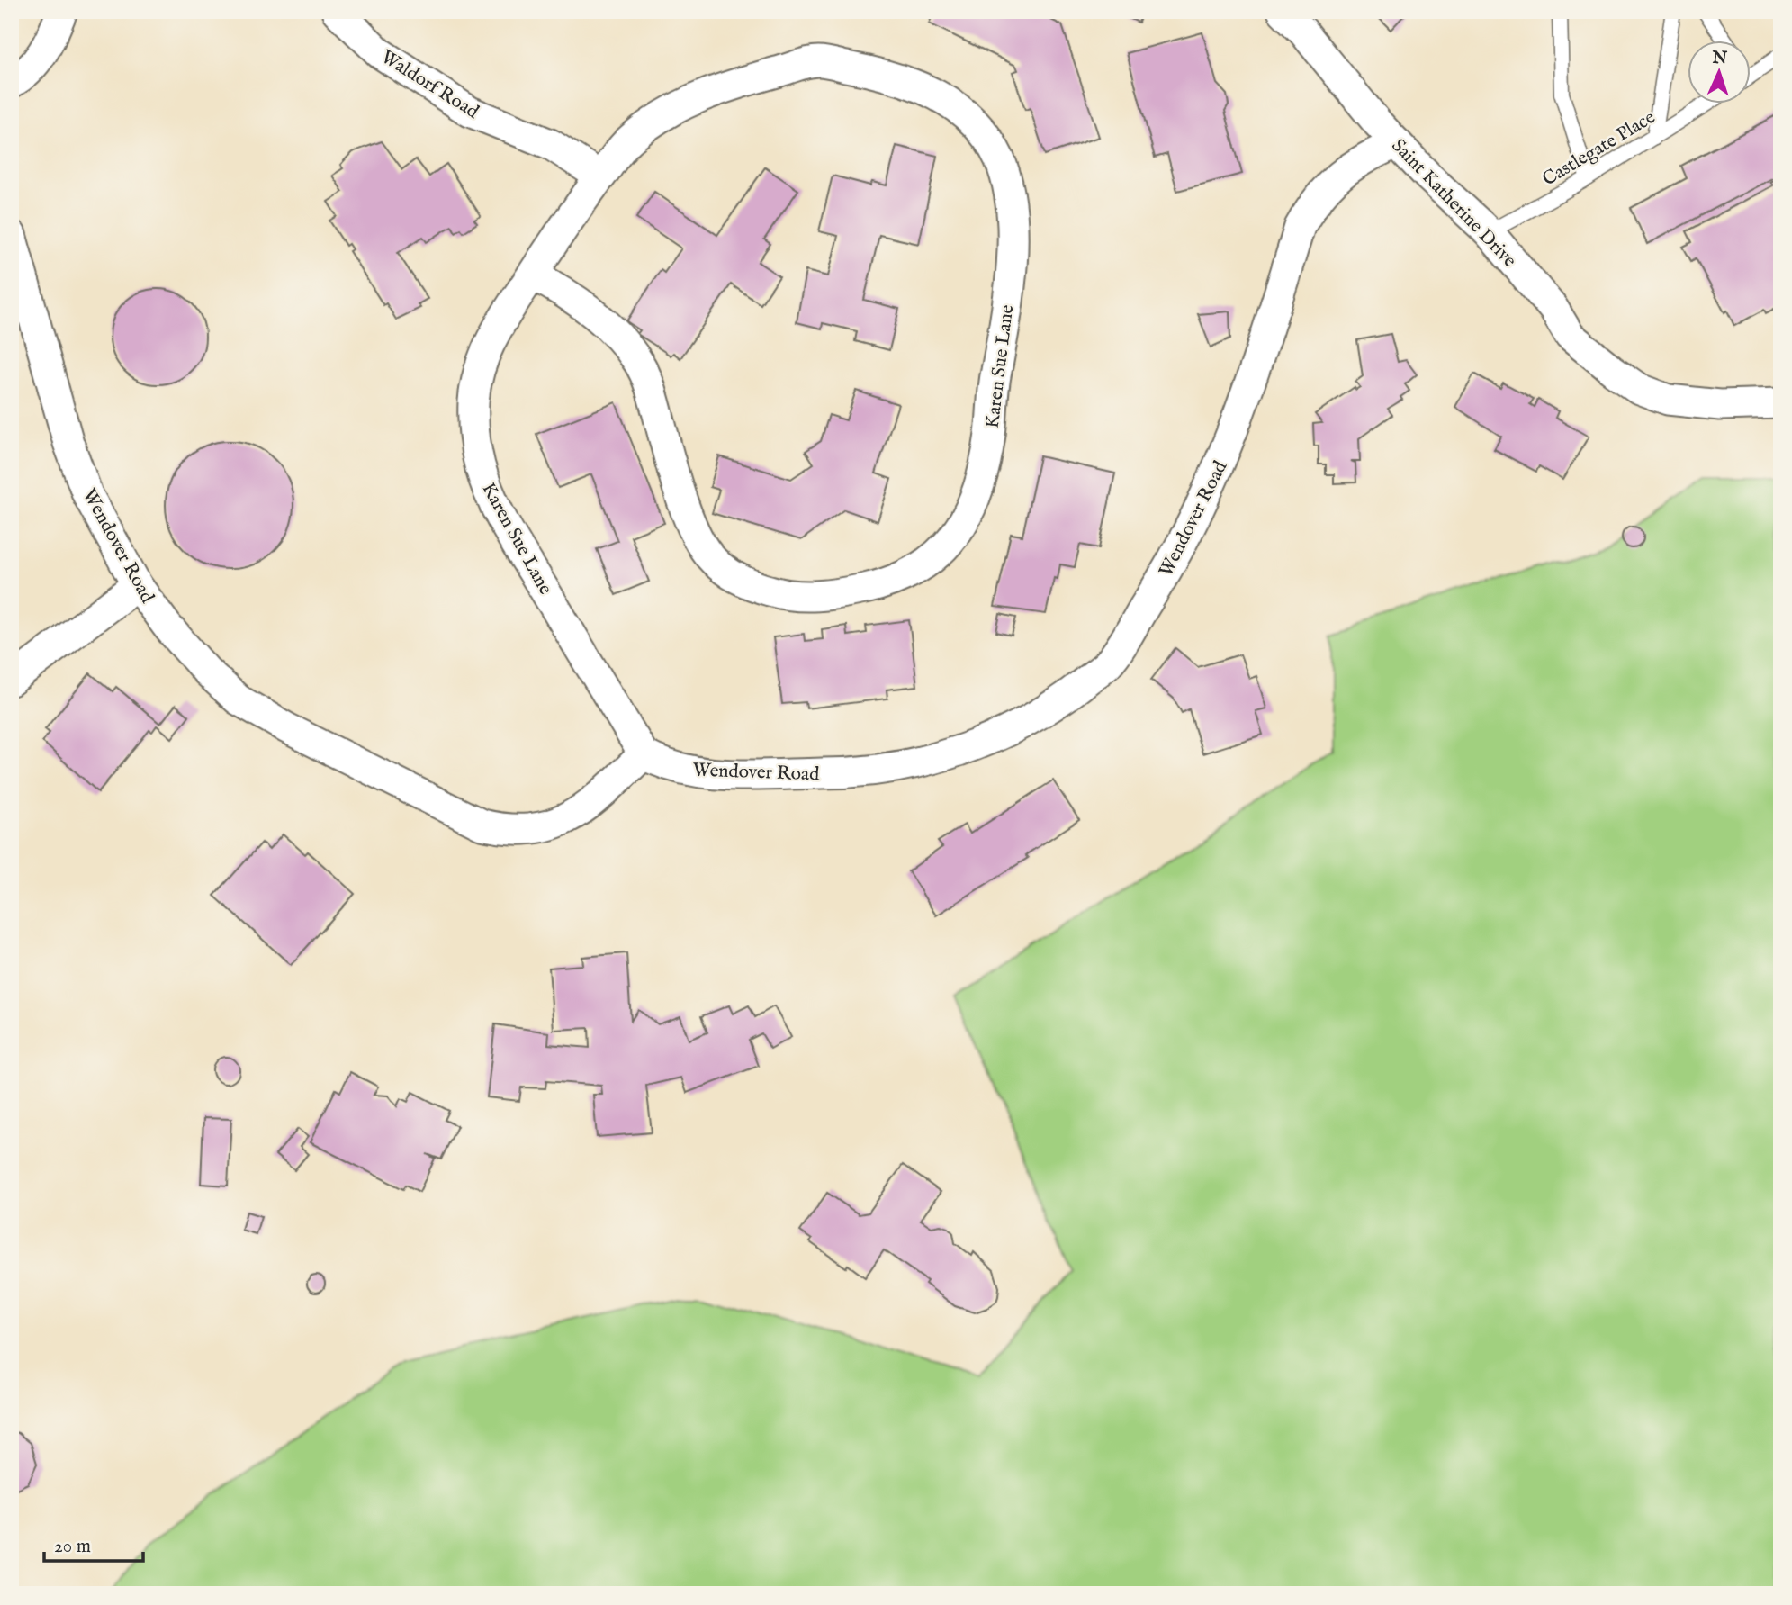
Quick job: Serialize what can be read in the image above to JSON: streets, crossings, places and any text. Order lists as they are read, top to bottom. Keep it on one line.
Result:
{"streets":{"street":["Waldorf Road","Saint Katherine Drive","Karen Sue Lane","Wendover Road"],"lane":["Castlegate Place"]},"crossings":[["Waldorf Road","Karen Sue Lane"],["Castlegate Place","Saint Katherine Drive"],["Saint Katherine Drive","Wendover Road"],["Karen Sue Lane","Wendover Road"]],"scale_bar":"20 m","north":"top"}
